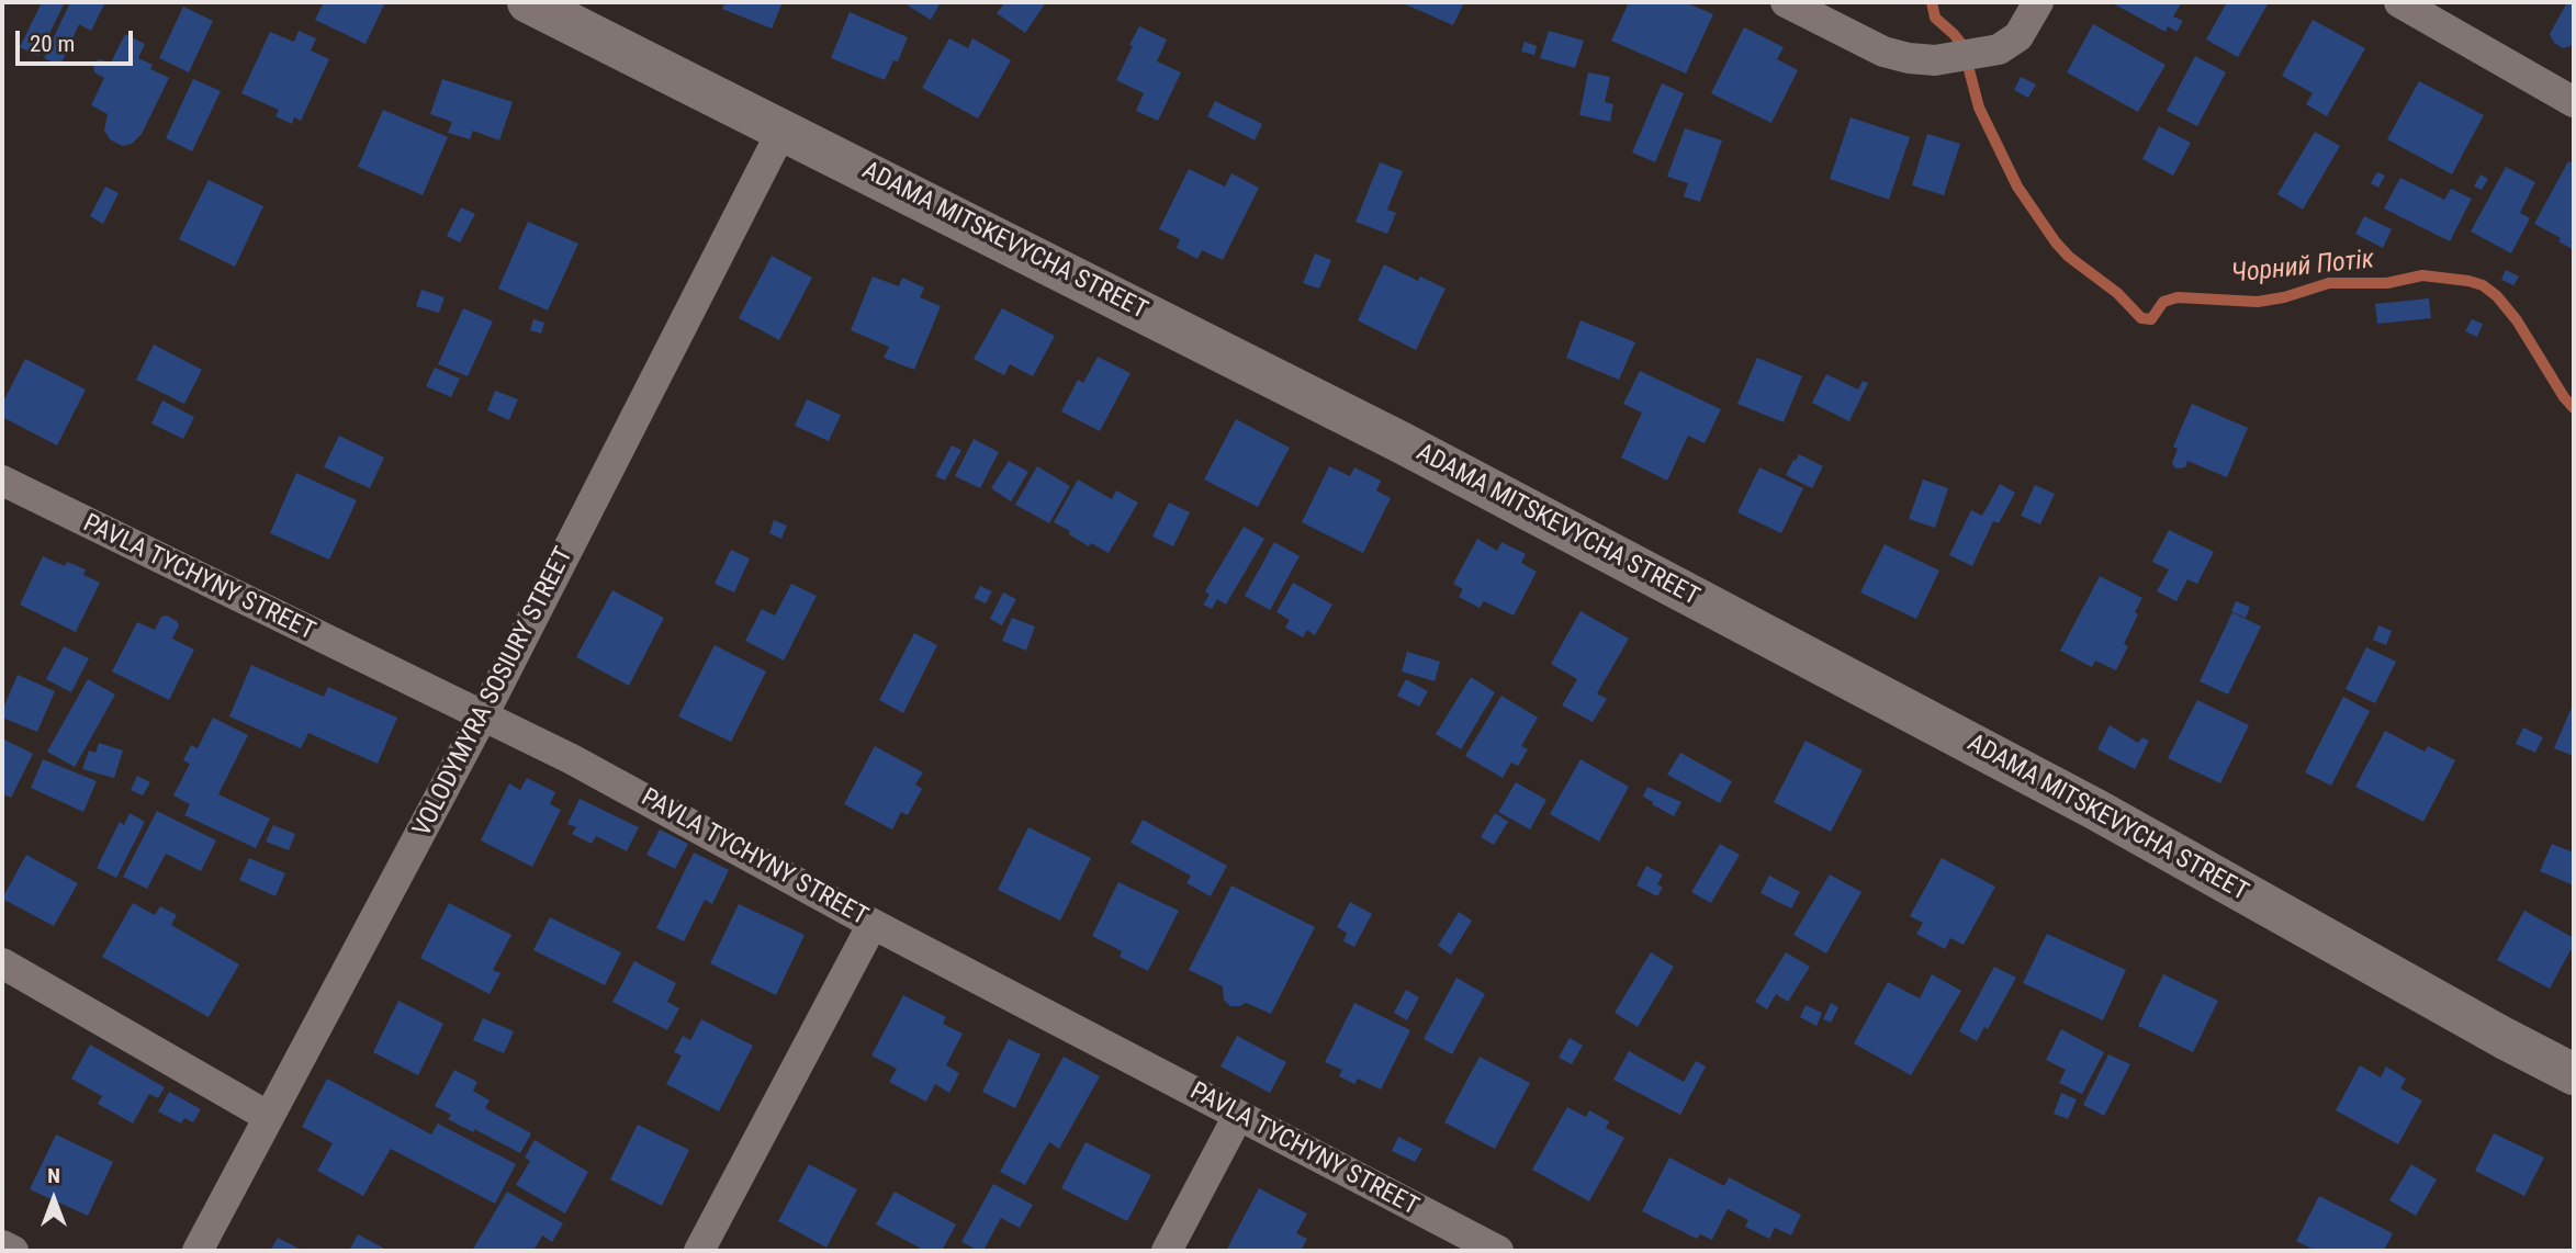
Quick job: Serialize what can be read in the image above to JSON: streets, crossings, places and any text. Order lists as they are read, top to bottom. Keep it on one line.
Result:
{"streets":{"street":["ADAMA MITSKEVYCHA STREET","PAVLA TYCHYNY STREET","VOLODYMYRA SOSIURY STREET"]},"crossings":[["ADAMA MITSKEVYCHA STREET","VOLODYMYRA SOSIURY STREET"],["PAVLA TYCHYNY STREET","VOLODYMYRA SOSIURY STREET"]],"water":["Чорний Потік"],"scale_bar":"20 m","north":"top"}
